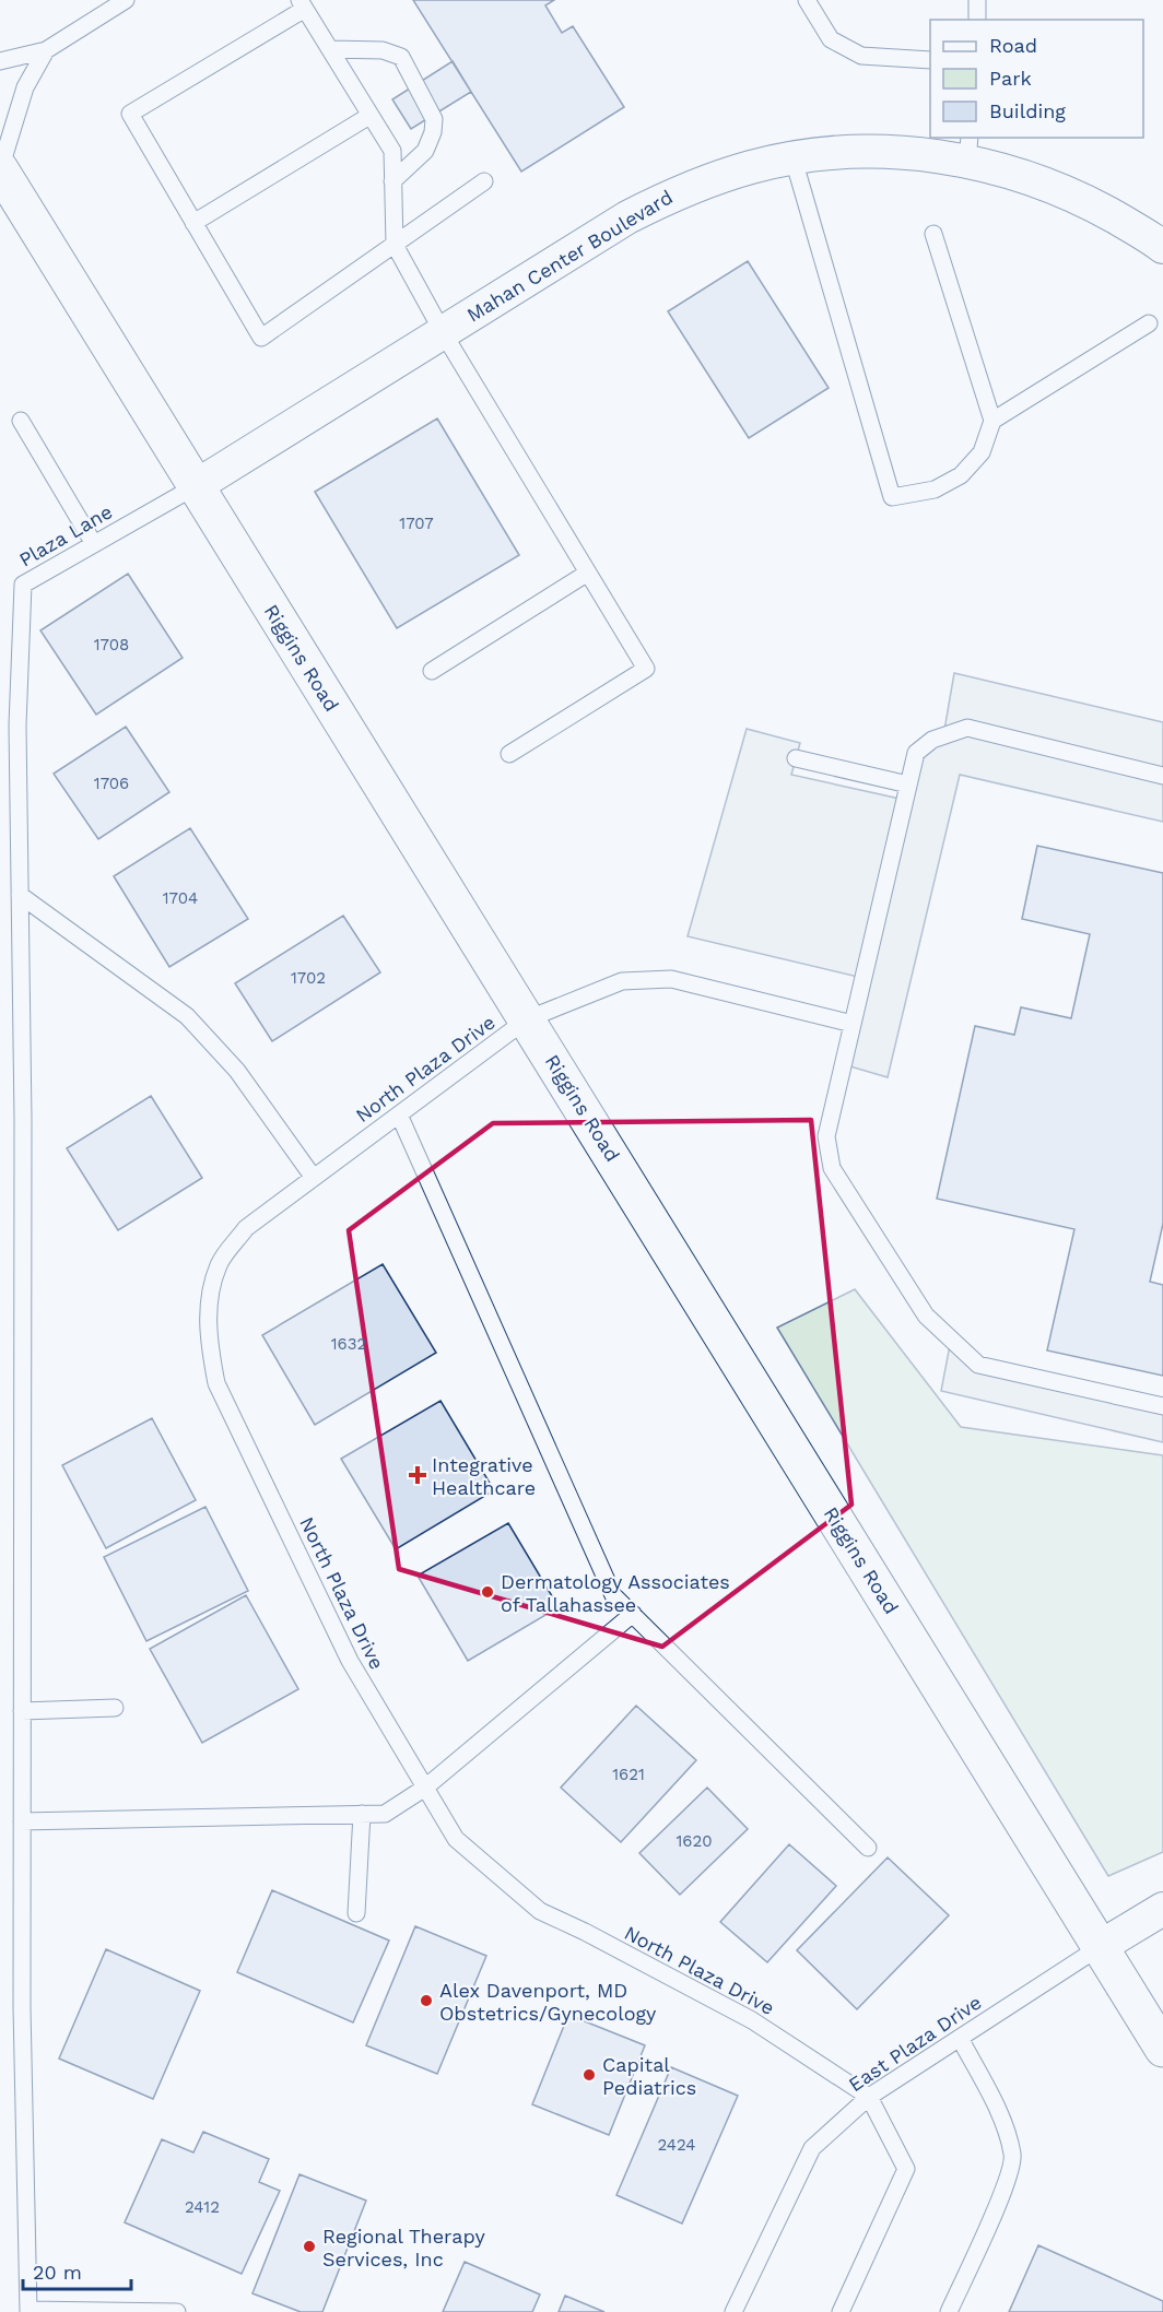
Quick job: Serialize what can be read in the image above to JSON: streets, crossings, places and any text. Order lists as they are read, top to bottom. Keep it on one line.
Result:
{"streets":{"street":["Mahan Center Boulevard","Riggins Road"],"lane":["Plaza Lane","North Plaza Drive","East Plaza Drive"]},"crossings":[["Mahan Center Boulevard","Plaza Lane"],["Mahan Center Boulevard","Riggins Road"],["Plaza Lane","Riggins Road"],["Riggins Road","North Plaza Drive"],["Riggins Road","East Plaza Drive"],["North Plaza Drive","East Plaza Drive"]],"places":{"health":["Integrative Healthcare"],"other":["Dermatology Associates of Tallahassee","Alex Davenport, MD Obstetrics/Gynecology","Capital Pediatrics","Regional Therapy Services, Inc"]},"house_numbers":["1707","1708","1706","1704","1702","1632","1621","1620","2424","2412"],"legend":["Road","Park","Building"],"scale_bar":"20 m"}
